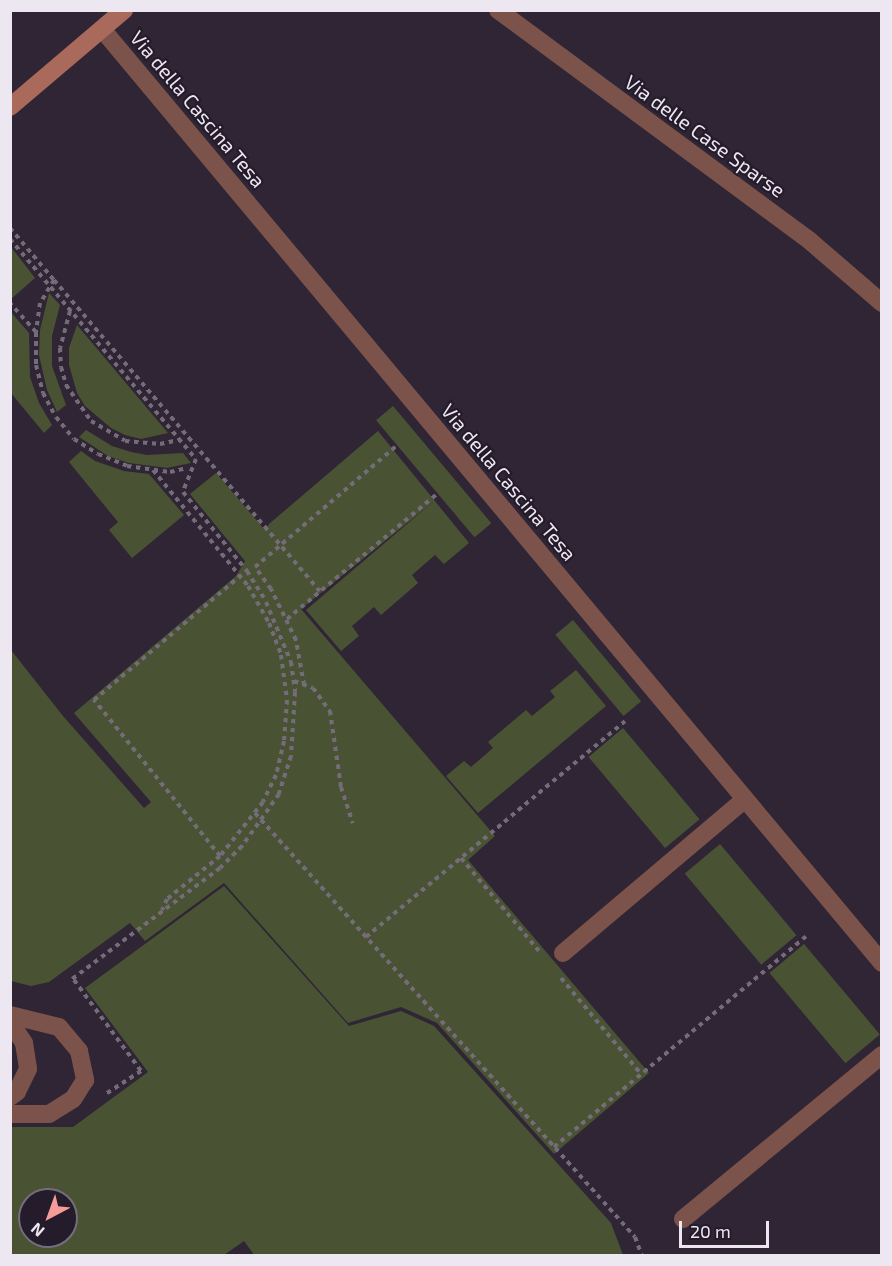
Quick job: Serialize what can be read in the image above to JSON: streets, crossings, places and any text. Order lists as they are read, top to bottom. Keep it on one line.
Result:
{"streets":{"street":["Via della Cascina Tesa","Via delle Case Sparse"]},"scale_bar":"20 m","north":"bottom left"}
